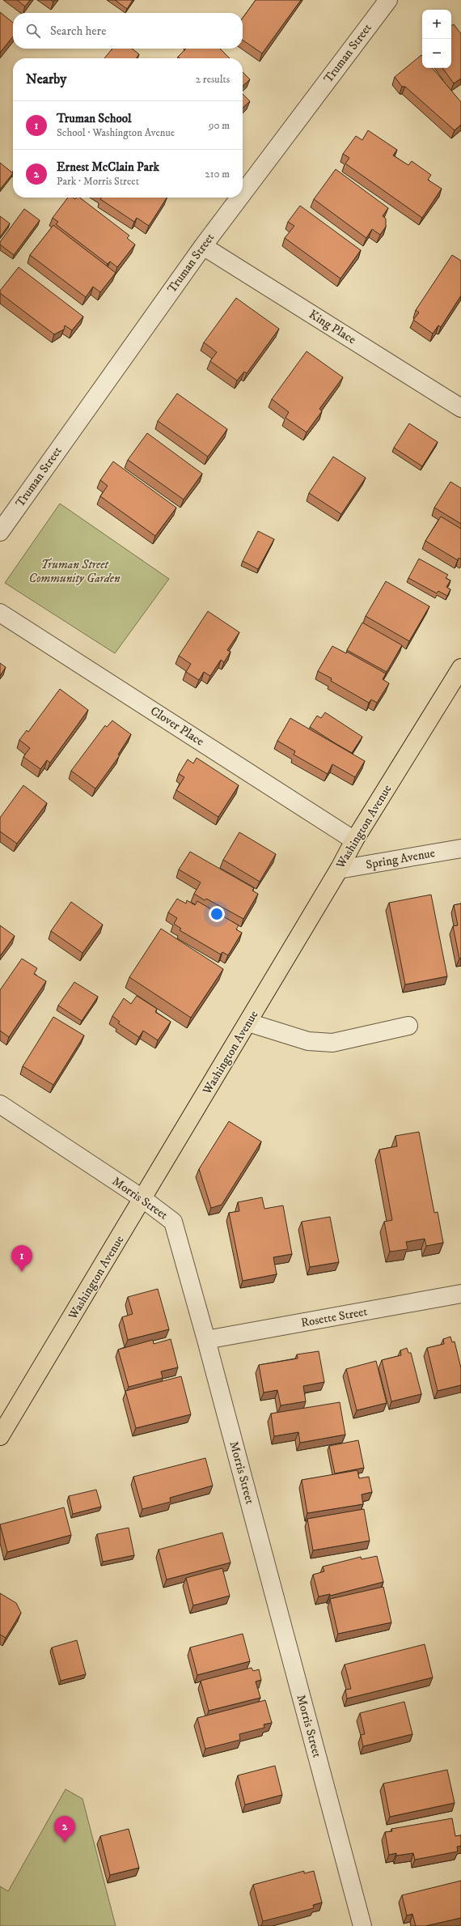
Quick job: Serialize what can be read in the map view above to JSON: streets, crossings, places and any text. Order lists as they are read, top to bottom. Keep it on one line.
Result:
{"streets":{"main road":["Washington Avenue"],"street":["Truman Street","King Place","Clover Place","Spring Avenue","Morris Street","Rosette Street"]},"crossings":[["Truman Street","King Place"],["Clover Place","Washington Avenue"],["Washington Avenue","Spring Avenue"],["Washington Avenue","Morris Street"],["Morris Street","Rosette Street"]],"parks":["Truman Street Community Garden"],"page":{"map_buttons":["+","−"],"search":"Search here","heading":["Nearby","2 results"],"list":[{"mark":"1","name":"Truman School","note":"School · Washington Avenue","value":"90 m"},{"mark":"2","name":"Ernest McClain Park","note":"Park · Morris Street","value":"210 m"}],"pins":["1","2"]}}
